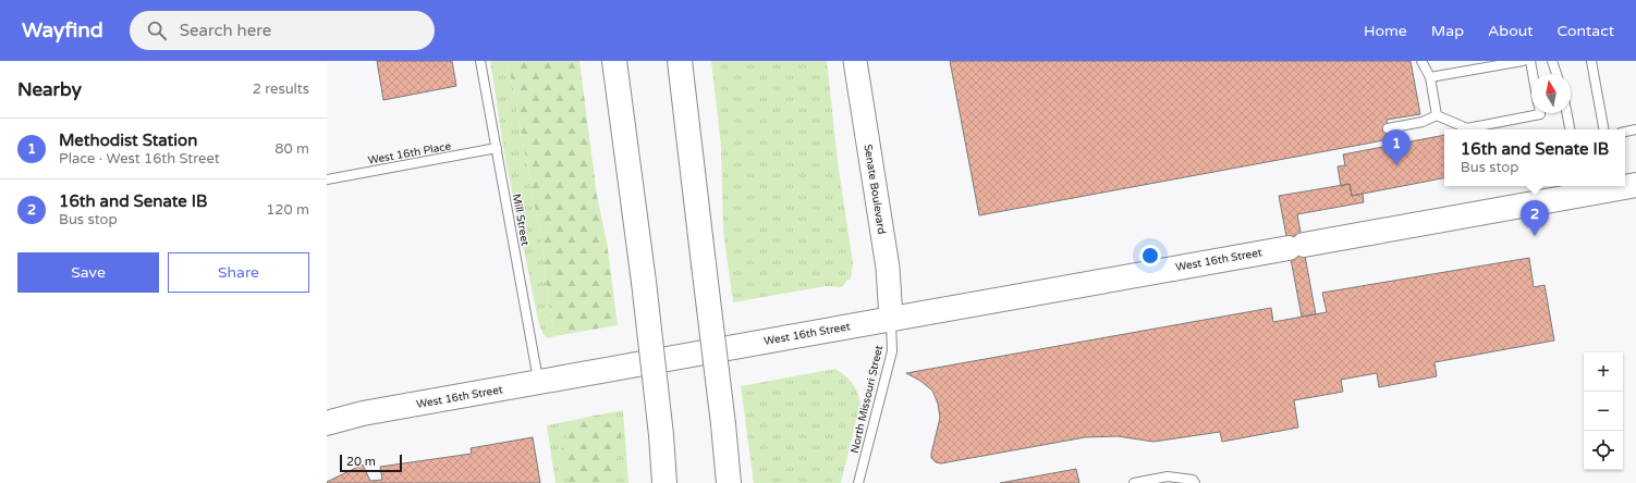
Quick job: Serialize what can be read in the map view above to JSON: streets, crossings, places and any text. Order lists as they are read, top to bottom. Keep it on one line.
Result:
{"streets":{"main road":["West 16th Street"],"street":["Senate Boulevard"],"lane":["West 16th Place","Mill Street","North Missouri Street"]},"crossings":[["West 16th Place","Mill Street"],["Senate Boulevard","West 16th Street"],["Senate Boulevard","North Missouri Street"],["Mill Street","West 16th Street"],["West 16th Street","North Missouri Street"]],"scale_bar":"20 m","north":"top","page":{"header":"Wayfind","search":"Search here","nav":["Home","Map","About","Contact"],"heading":["Nearby","2 results"],"list":[{"mark":"1","name":"Methodist Station","note":"Place · West 16th Street","value":"80 m"},{"mark":"2","name":"16th and Senate IB","note":"Bus stop","value":"120 m"}],"pins":["1","2"],"popup":["16th and Senate IB","Bus stop"],"buttons":["Save","Share"],"map_buttons":["+","−"],"scale":"20 m"}}
